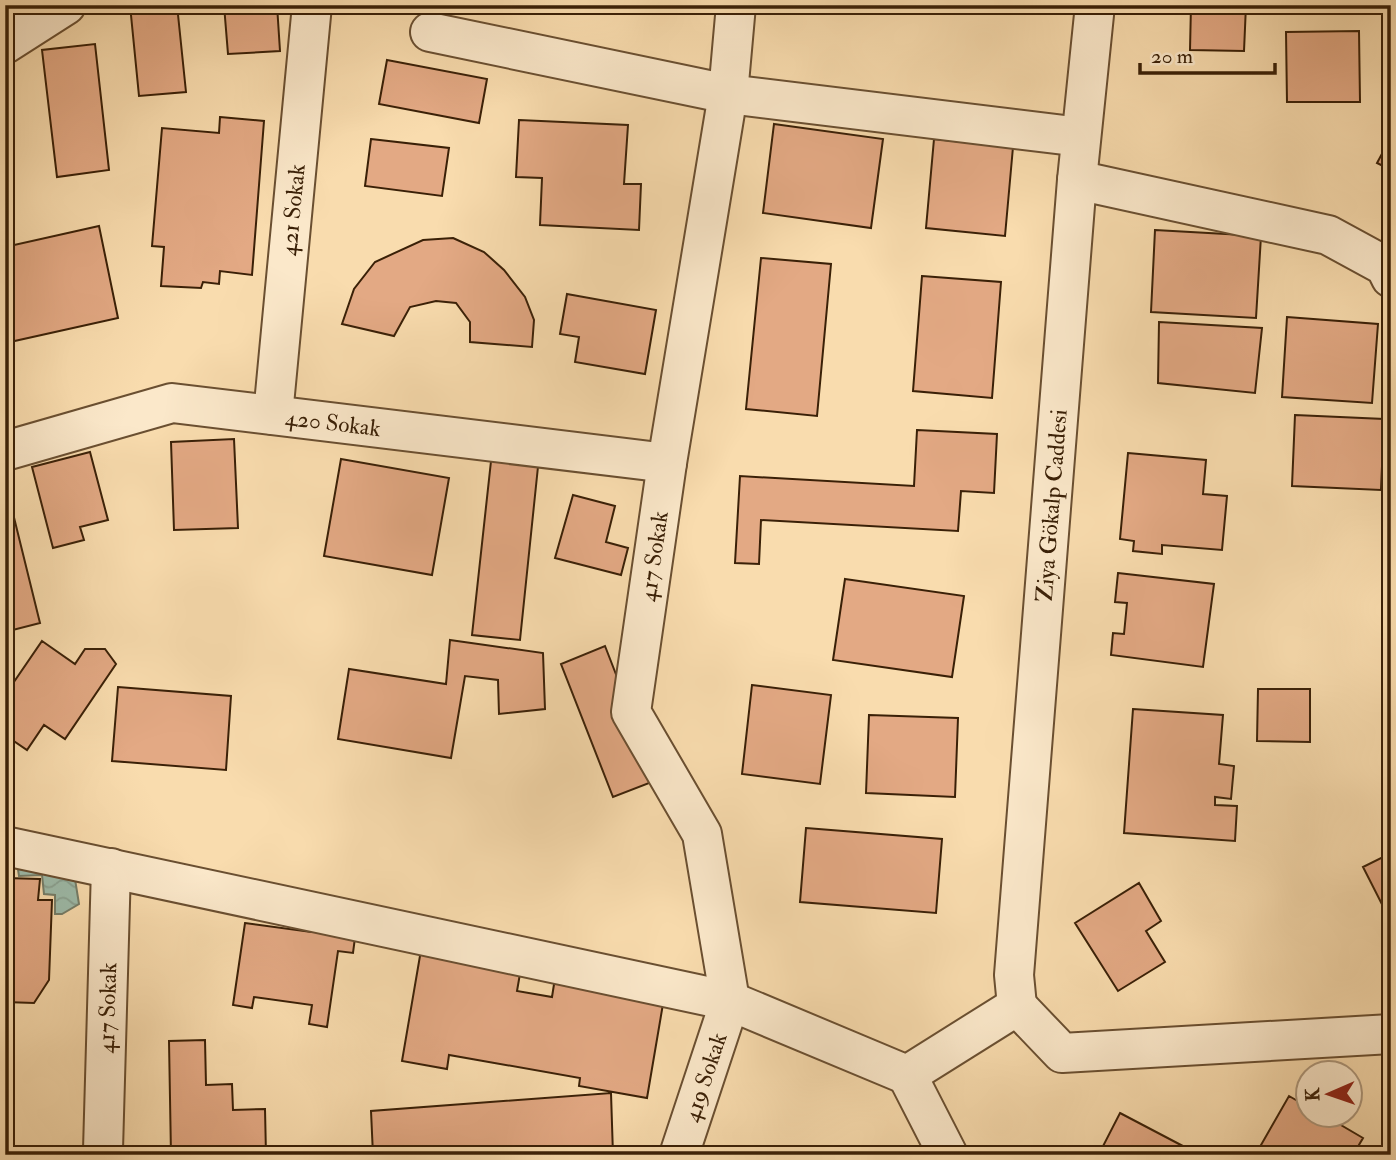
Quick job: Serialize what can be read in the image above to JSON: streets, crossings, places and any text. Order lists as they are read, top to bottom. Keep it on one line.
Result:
{"streets":{"street":["421 Sokak","420 Sokak","Ziya Gökalp Caddesi","417 Sokak","419 Sokak"]},"crossings":[["421 Sokak","420 Sokak"],["420 Sokak","417 Sokak"],["417 Sokak","419 Sokak"]],"scale_bar":"20 m","north":"left"}
